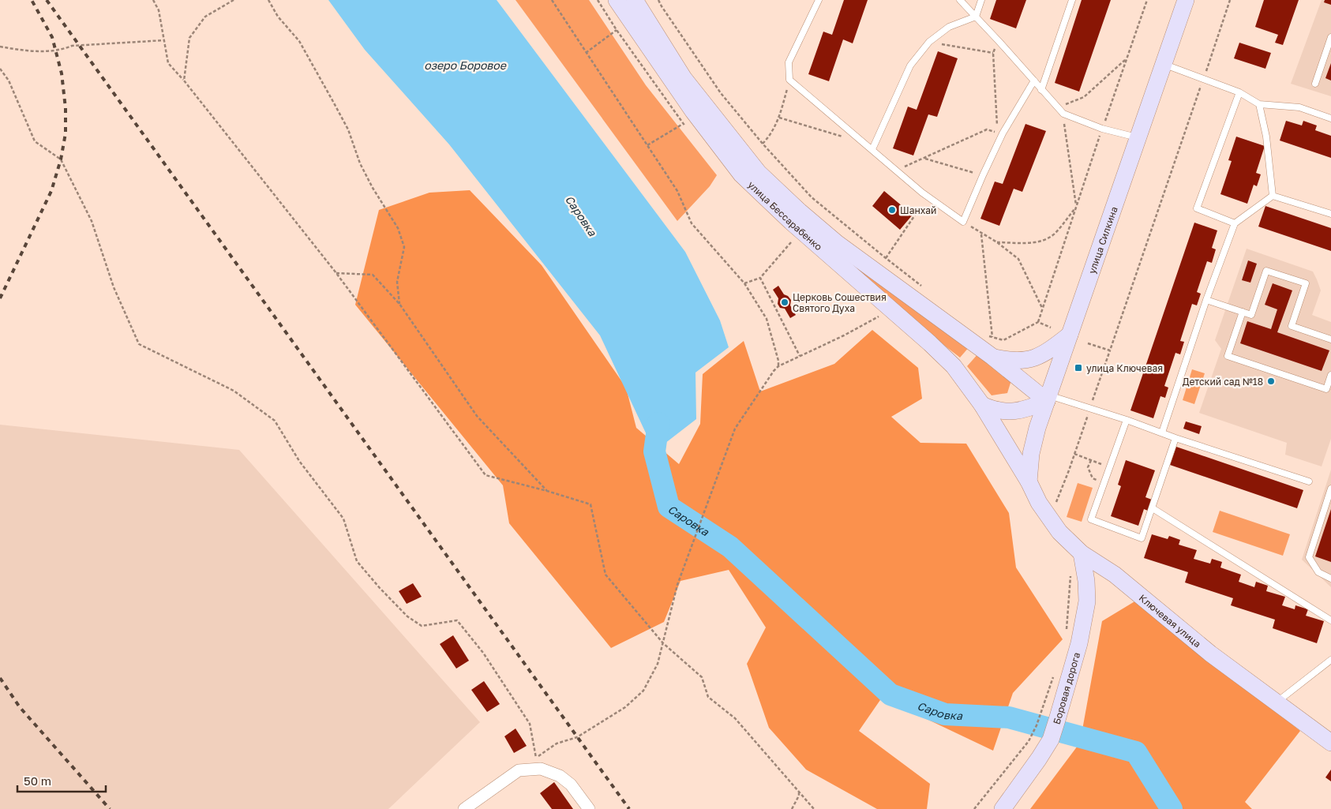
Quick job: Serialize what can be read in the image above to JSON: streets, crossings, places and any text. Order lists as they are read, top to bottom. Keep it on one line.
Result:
{"streets":{"main road":["улица Бессарабенко","улица Силкина","Ключевая улица","Боровая дорога"]},"crossings":[["улица Бессарабенко","улица Силкина"],["улица Бессарабенко","Ключевая улица"],["улица Силкина","Ключевая улица"],["Ключевая улица","Боровая дорога"]],"water":["озеро Боровое","Саровка"],"places":{"other":["Шанхай","Церковь Сошествия Святого Духа","Детский сад №18"],"transit":["улица Ключевая"]},"scale_bar":"50 m"}
